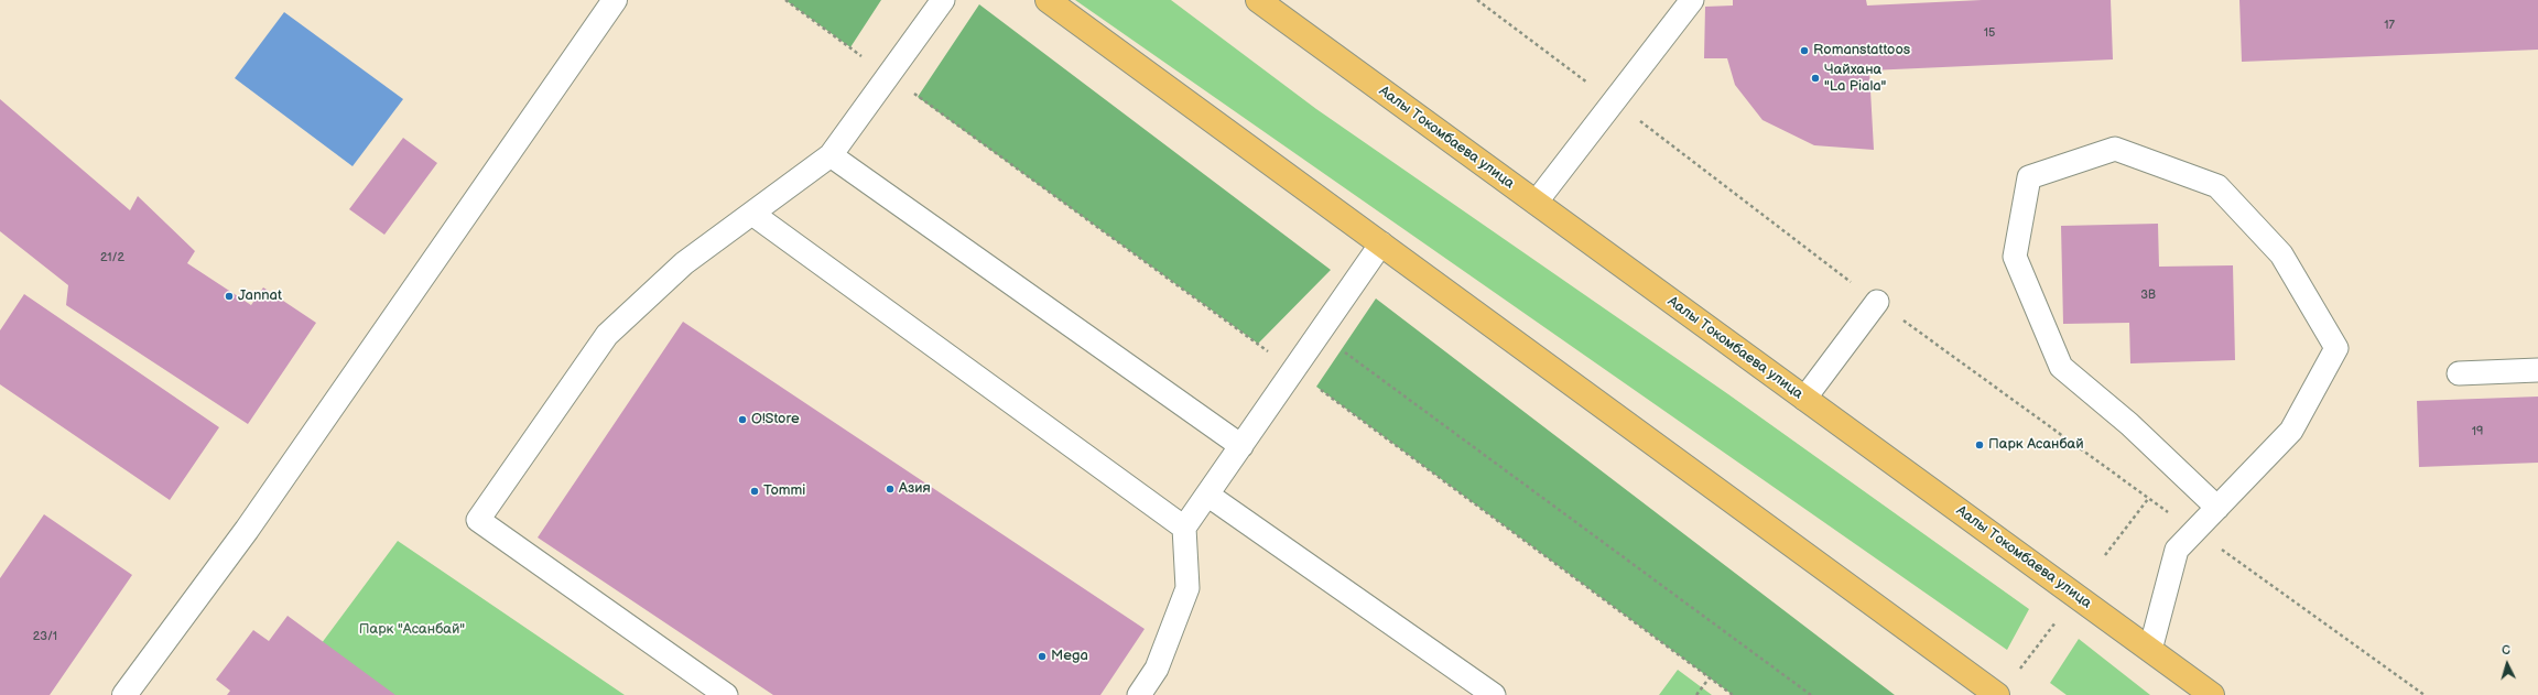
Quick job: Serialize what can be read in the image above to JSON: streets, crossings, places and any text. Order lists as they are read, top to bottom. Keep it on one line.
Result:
{"streets":{"main road":["Аалы Токомбаева улица"]},"parks":["Парк \"Асанбай\""],"places":["Romanstattoos","Чайхана \"La Piala\"","Jannat","O!Store","Парк Асанбай","Азия","Tommi","Mega"],"house_numbers":["17","15","21/2","3В","19","23/1"],"north":"top"}
